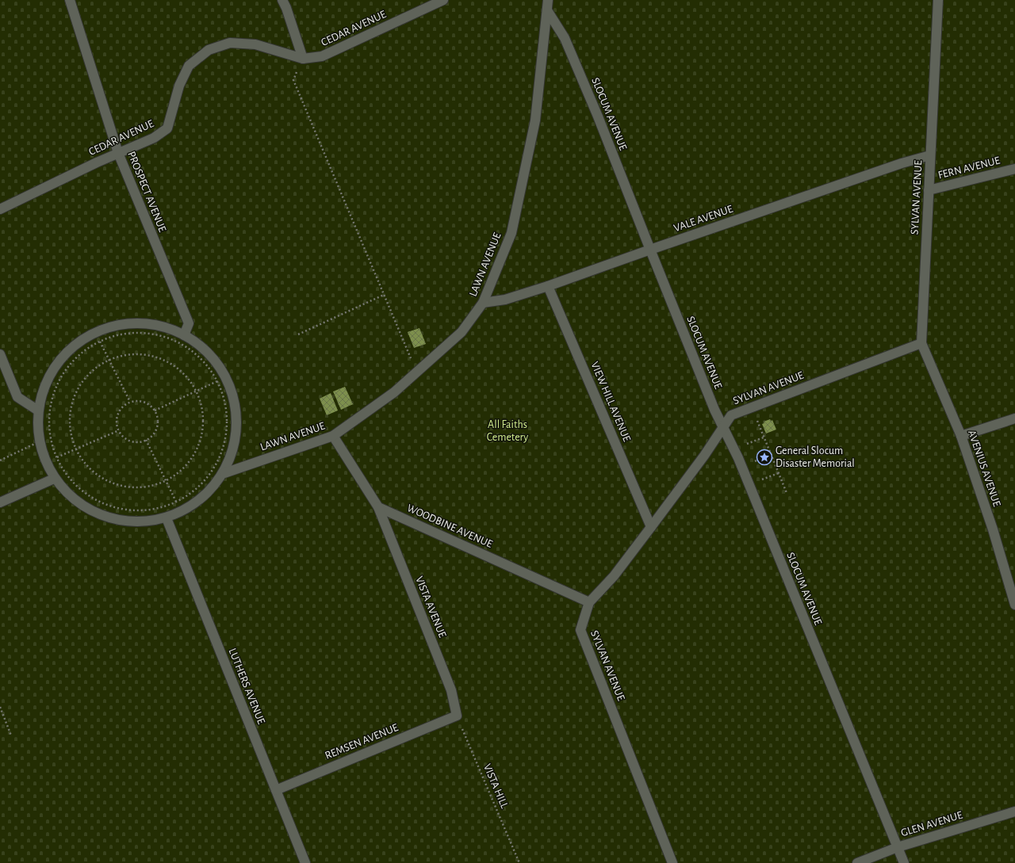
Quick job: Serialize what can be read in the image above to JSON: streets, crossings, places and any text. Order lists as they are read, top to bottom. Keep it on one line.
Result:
{"streets":{"lane":["CEDAR AVENUE","SLOCUM AVENUE","FERN AVENUE","PROSPECT AVENUE","SYLVAN AVENUE","VALE AVENUE","LAWN AVENUE","VIEW HILL AVENUE","AVENIUS AVENUE","WOODBINE AVENUE","VISTA AVENUE","LUTHERS AVENUE","REMSEN AVENUE","GLEN AVENUE"],"path":["VISTA HILL"]},"crossings":[["CEDAR AVENUE","PROSPECT AVENUE"],["SLOCUM AVENUE","SYLVAN AVENUE"],["SLOCUM AVENUE","VALE AVENUE"],["SLOCUM AVENUE","LAWN AVENUE"],["SLOCUM AVENUE","GLEN AVENUE"],["FERN AVENUE","SYLVAN AVENUE"],["SYLVAN AVENUE","VALE AVENUE"],["SYLVAN AVENUE","VIEW HILL AVENUE"],["SYLVAN AVENUE","AVENIUS AVENUE"],["SYLVAN AVENUE","WOODBINE AVENUE"],["VALE AVENUE","LAWN AVENUE"],["VALE AVENUE","VIEW HILL AVENUE"],["WOODBINE AVENUE","VISTA AVENUE"],["VISTA AVENUE","REMSEN AVENUE"],["VISTA AVENUE","VISTA HILL"],["LUTHERS AVENUE","REMSEN AVENUE"],["REMSEN AVENUE","VISTA HILL"]],"parks":["All Faiths Cemetery"],"places":{"place":["General Slocum Disaster Memorial"]}}
